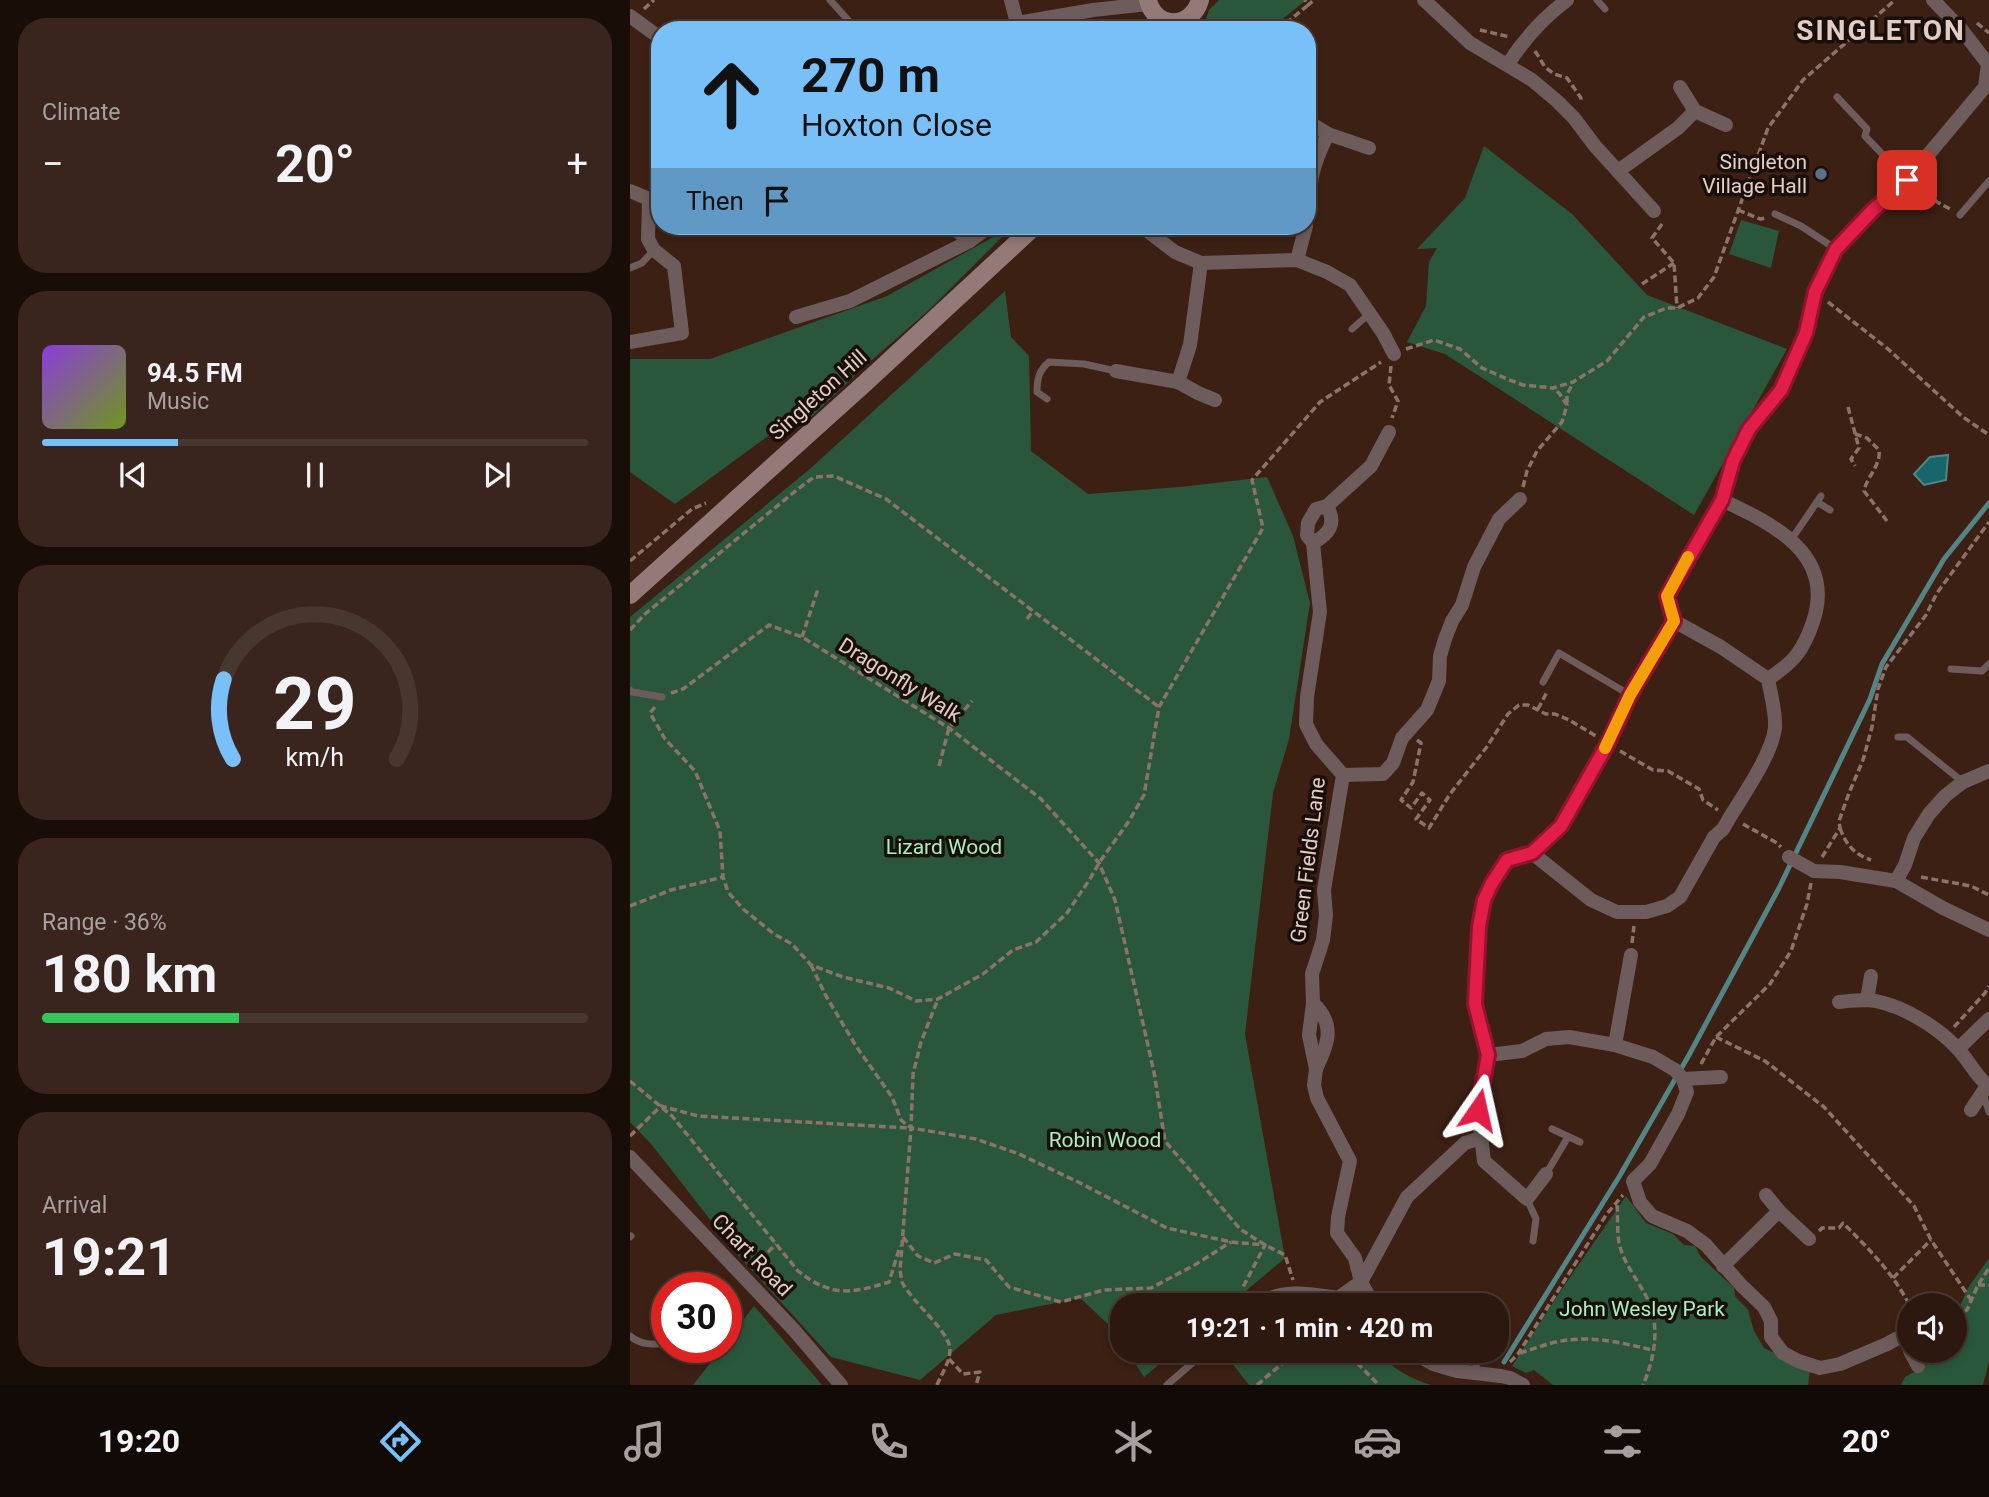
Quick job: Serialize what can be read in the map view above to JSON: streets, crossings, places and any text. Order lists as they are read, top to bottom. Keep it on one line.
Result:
{"streets":{"street":["Singleton Hill","Green Fields Lane","Chart Road"],"path":["Dragonfly Walk"]},"districts":["SINGLETON"],"parks":["Lizard Wood","Robin Wood","John Wesley Park"],"places":["Singleton Village Hall"],"page":{"tile":["Climate",["Range · 36%","180 km"],["Arrival","19:21"]],"turn":["270 m","Hoxton Close"],"heat":["−","20°","+"],"then":"Then","song":["94.5 FM","Music"],"limit":"30","trip":"19:21 · 1 min · 420 m","tabs":["19:20","20°"],"gauge":["29","km/h"]}}
